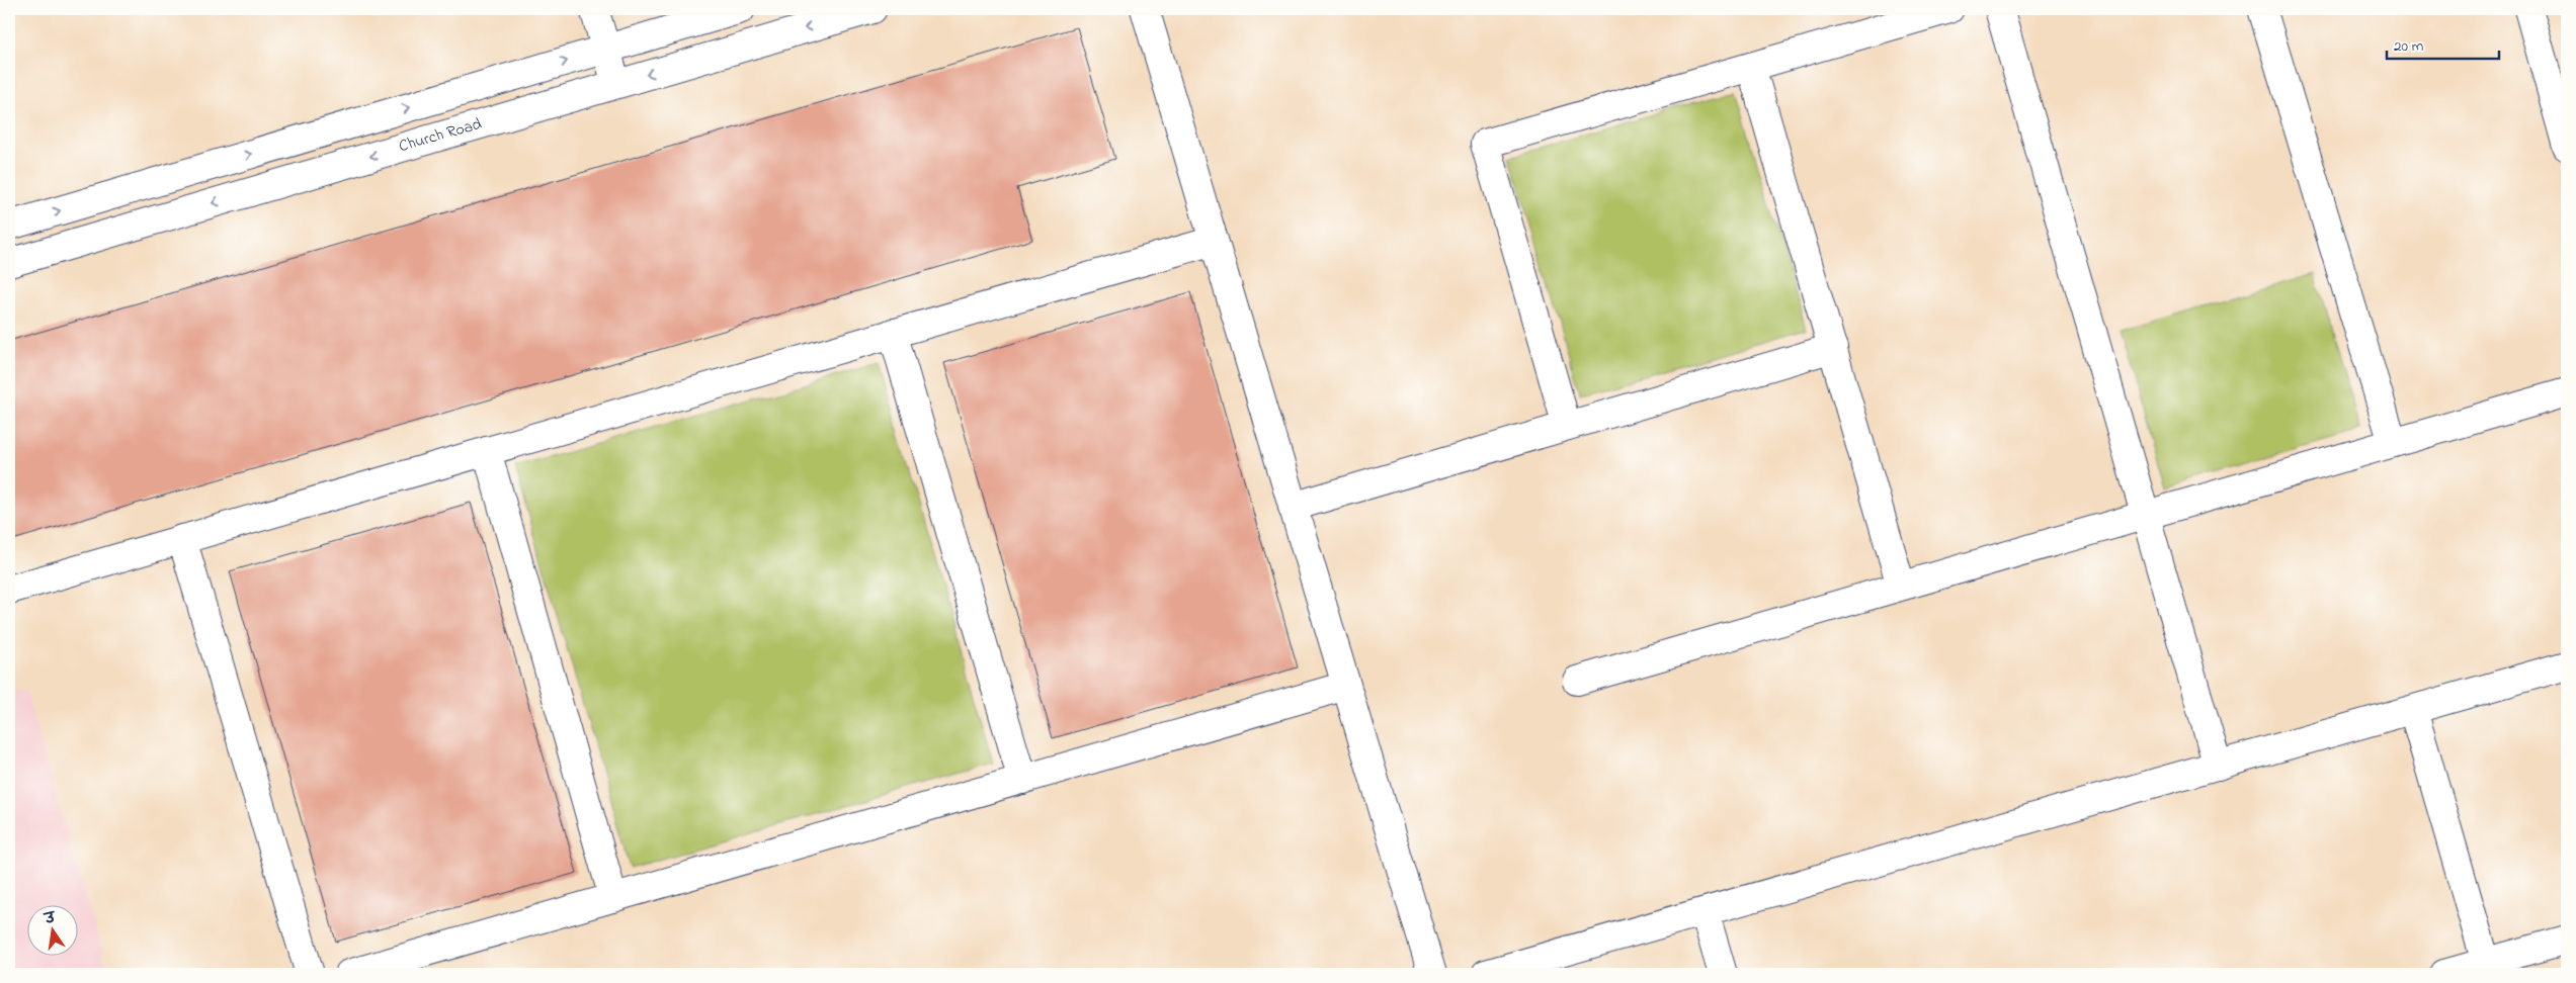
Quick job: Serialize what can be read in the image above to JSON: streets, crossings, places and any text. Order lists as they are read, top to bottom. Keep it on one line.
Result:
{"streets":{"street":["Church Road"]},"scale_bar":"20 m","north":"top"}
